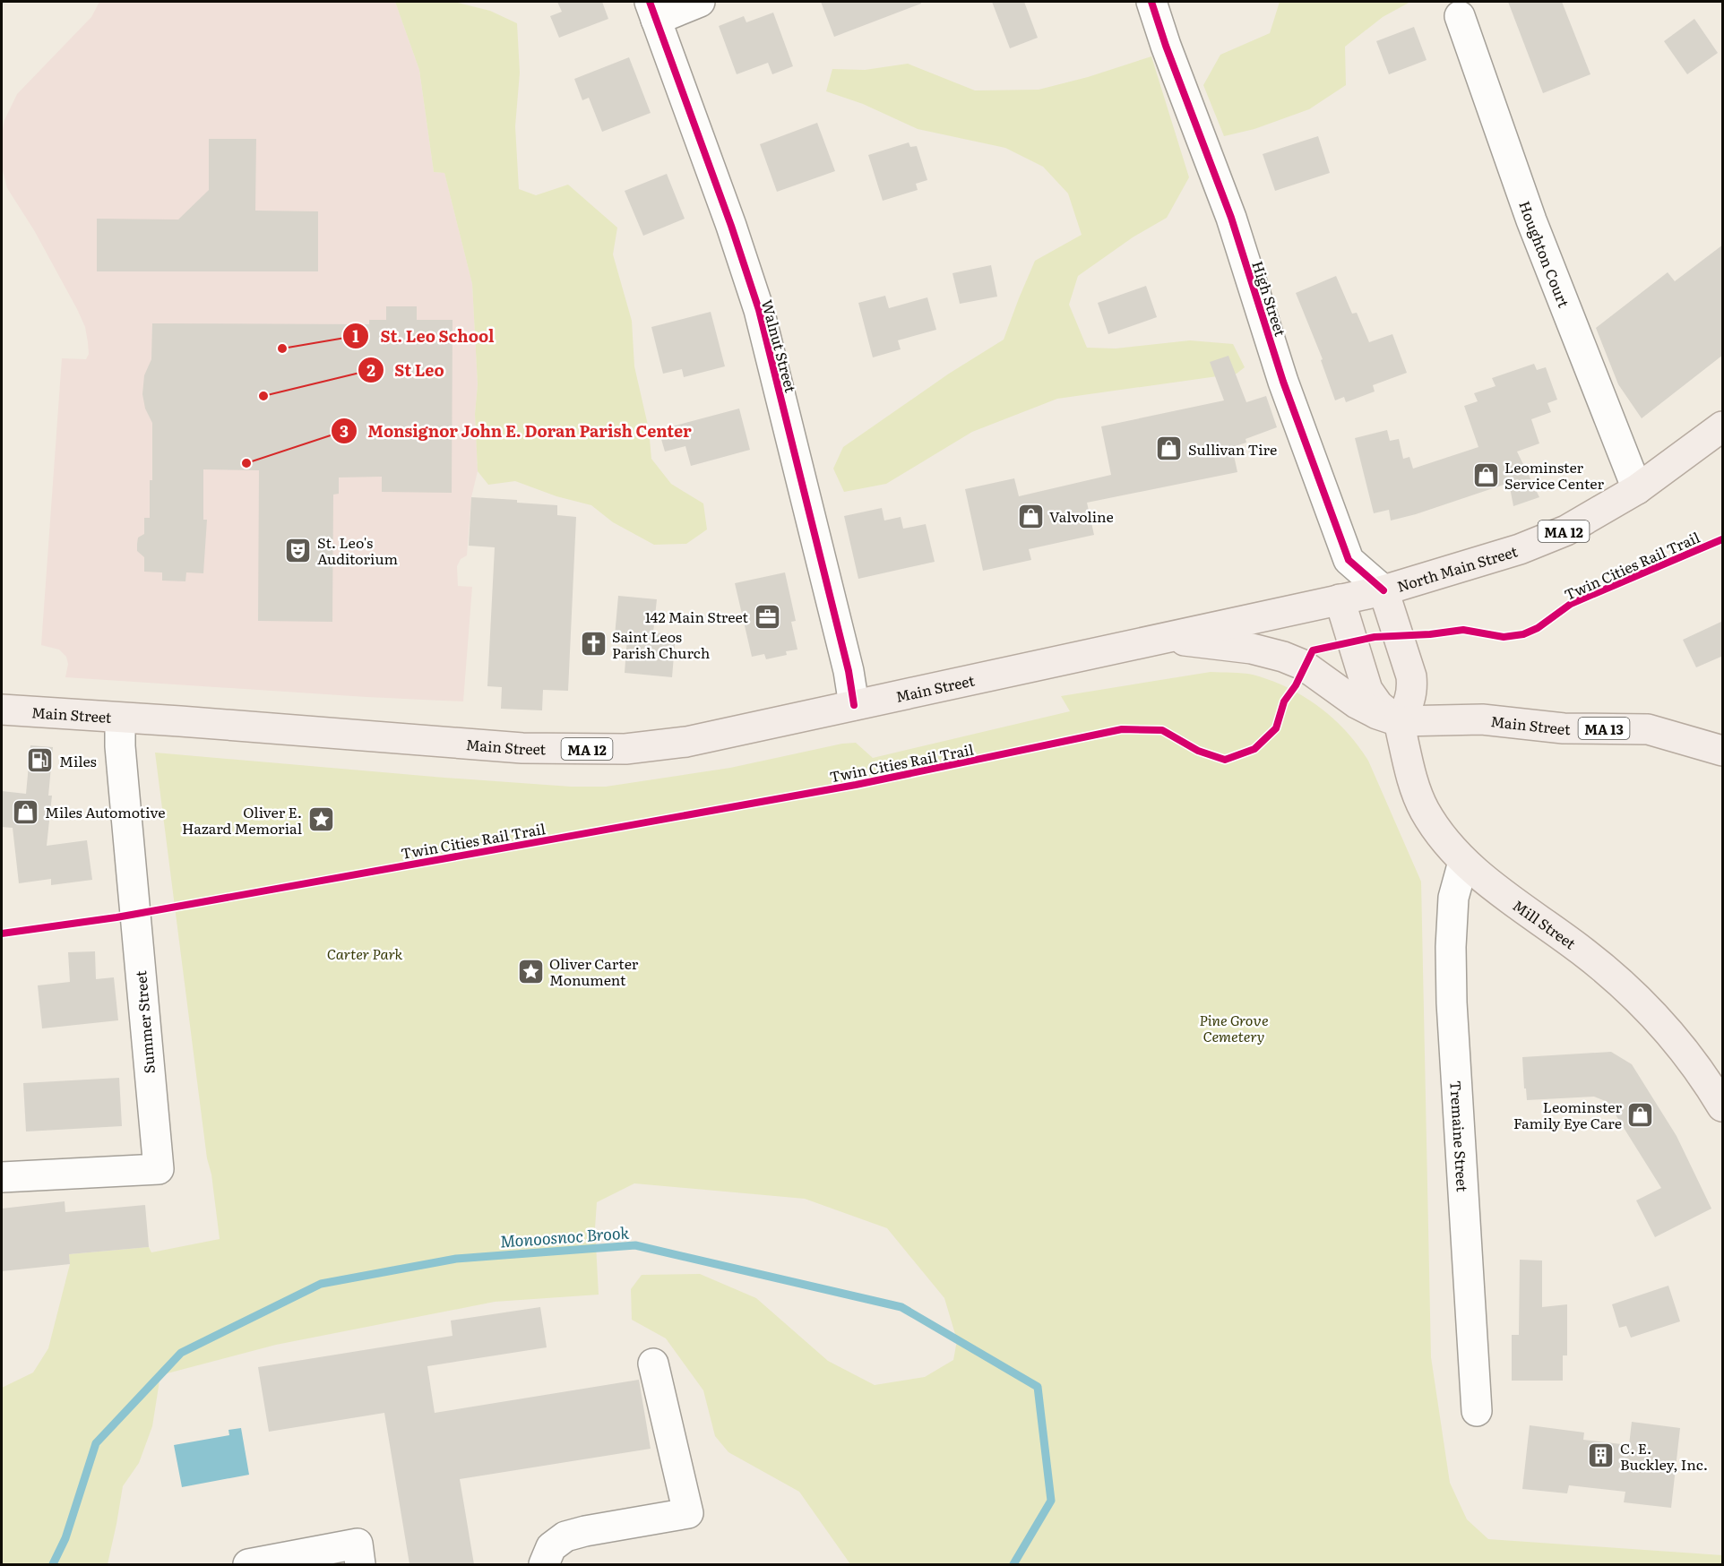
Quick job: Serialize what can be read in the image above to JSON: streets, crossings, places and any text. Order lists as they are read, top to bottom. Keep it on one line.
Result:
{"streets":{"main road":["MA 12","North Main Street","Main Street","MA 13","Mill Street"],"street":["Houghton Court","High Street","Walnut Street","Summer Street","Tremaine Street"],"cycle path":["Twin Cities Rail Trail"]},"crossings":[["Houghton Court","North Main Street"],["High Street","North Main Street"],["Walnut Street","Main Street"],["North Main Street","Main Street"],["Main Street","Mill Street"],["Main Street","Summer Street"],["Mill Street","Tremaine Street"]],"water":["Monoosnoc Brook"],"parks":["Carter Park","Pine Grove Cemetery"],"places":{"other":["St. Leo School","St Leo","Monsignor John E. Doran Parish Center"],"shop":["Sullivan Tire","Leominster Service Center","Valvoline","Miles Automotive","Leominster Family Eye Care"],"theatre":["St. Leo's Auditorium"],"office":["142 Main Street"],"church":["Saint Leos Parish Church"],"fuel station":["Miles"],"place":["Oliver E. Hazard Memorial","Oliver Carter Monument"],"building":["C. E. Buckley, Inc."]}}
